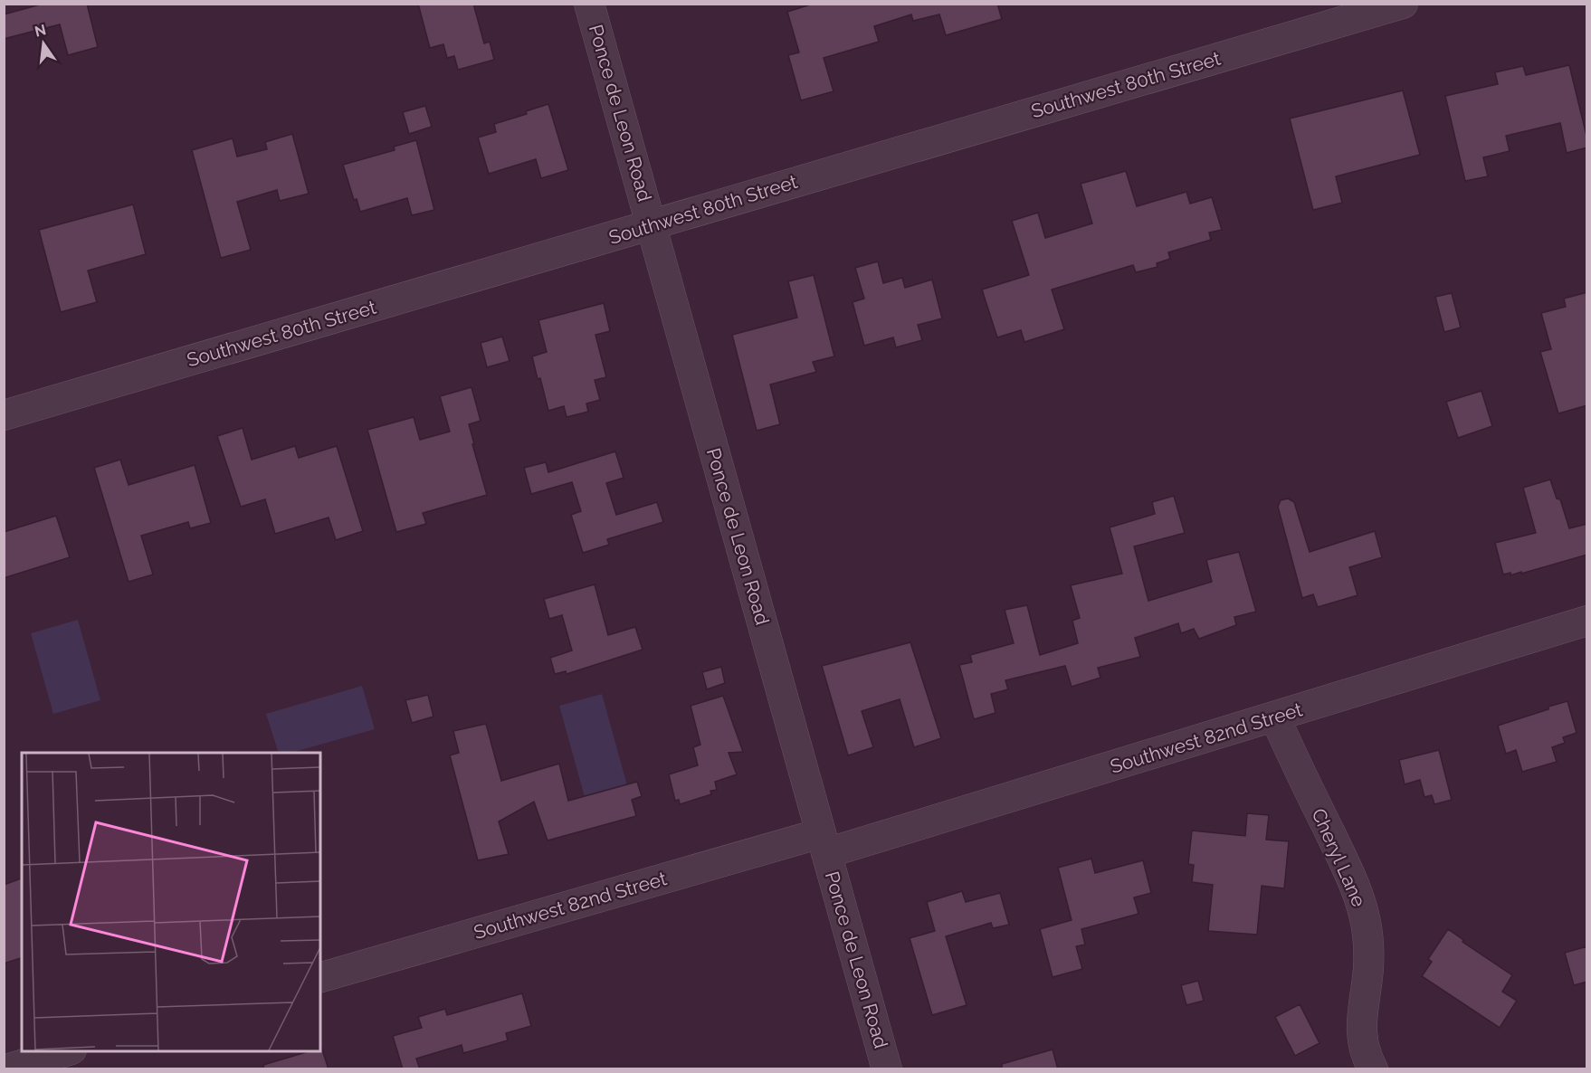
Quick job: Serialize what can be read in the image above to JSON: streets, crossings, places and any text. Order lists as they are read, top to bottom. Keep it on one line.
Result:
{"streets":{"street":["Southwest 80th Street","Ponce de Leon Road","Southwest 82nd Street","Cheryl Lane"]},"crossings":[["Southwest 80th Street","Ponce de Leon Road"],["Ponce de Leon Road","Southwest 82nd Street"],["Southwest 82nd Street","Cheryl Lane"]],"north":"top"}
